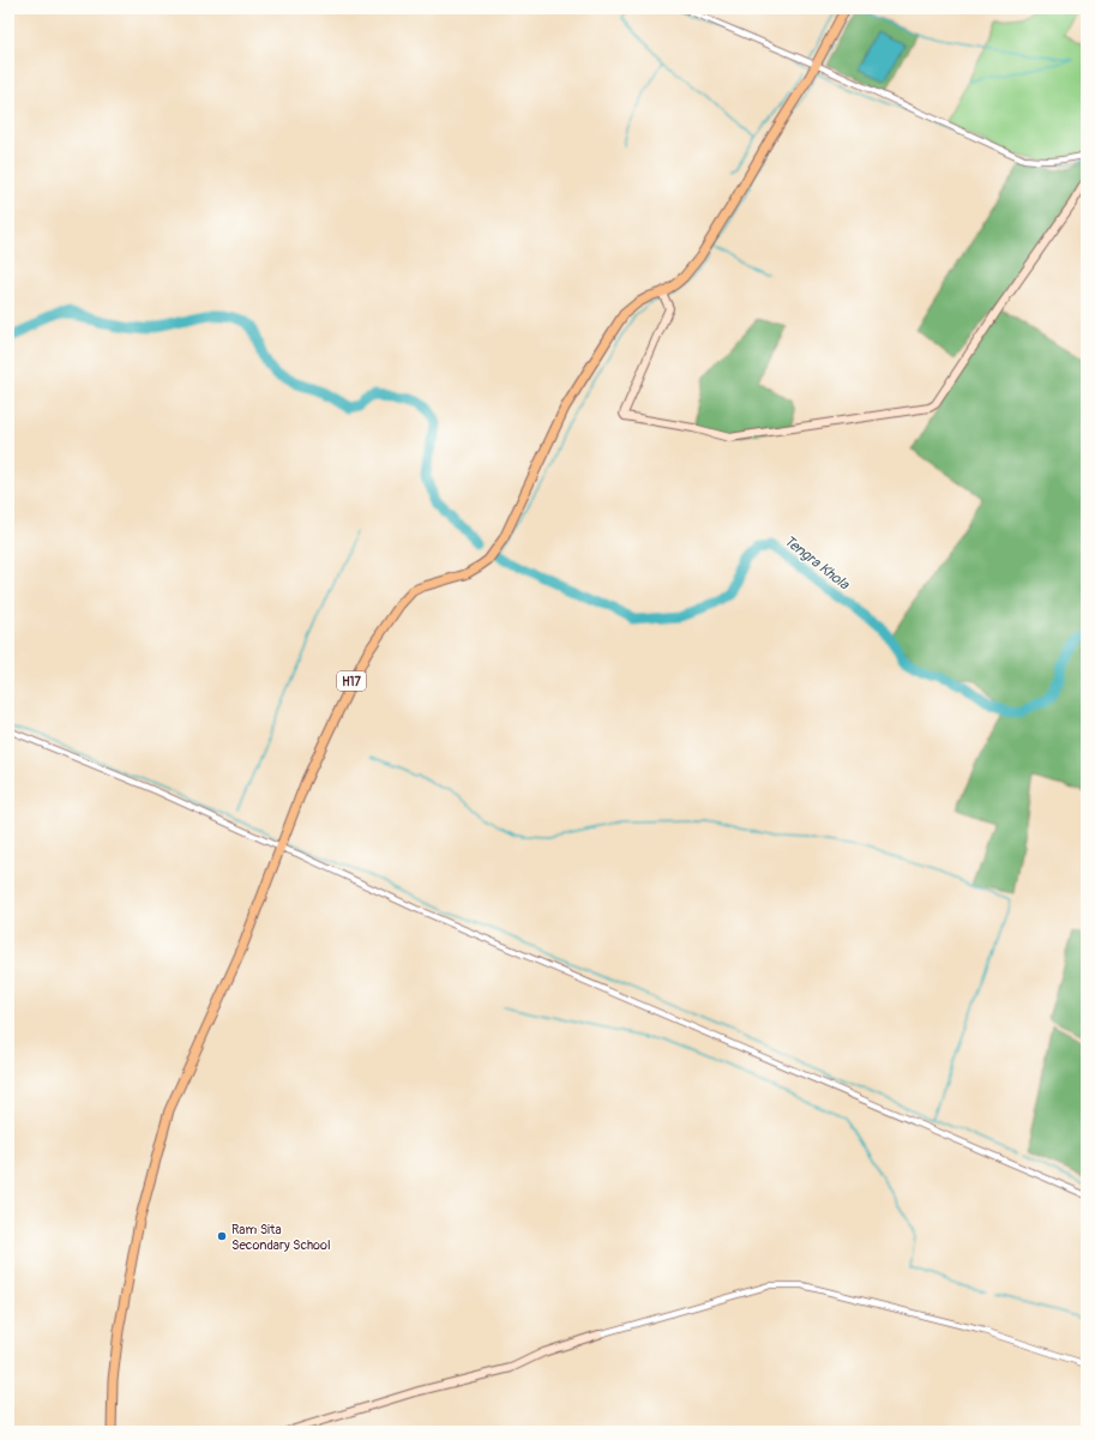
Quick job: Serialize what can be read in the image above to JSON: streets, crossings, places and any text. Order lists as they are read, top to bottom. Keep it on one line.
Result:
{"streets":{"main road":["H17"]},"water":["Tengra Khola"],"places":["Ram Sita Secondary School"]}
